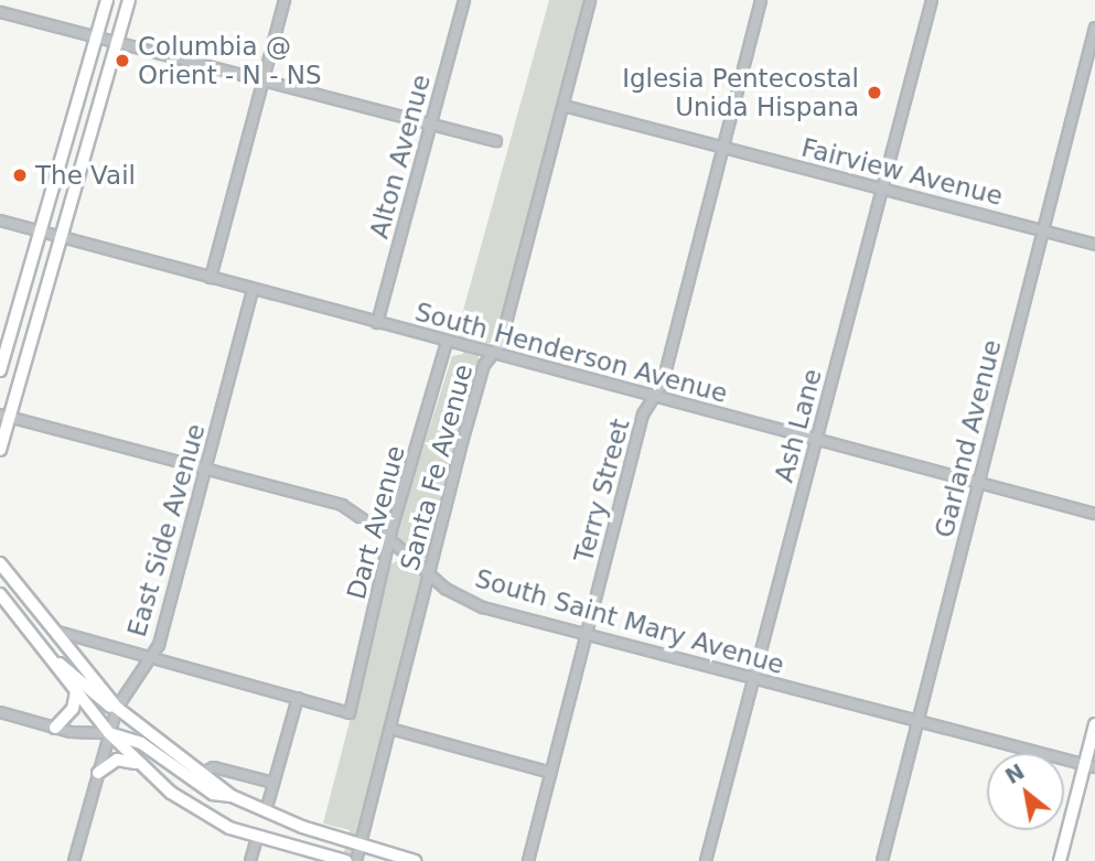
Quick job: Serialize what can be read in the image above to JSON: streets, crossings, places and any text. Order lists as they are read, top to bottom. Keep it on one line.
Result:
{"streets":{"street":["Alton Avenue","Fairview Avenue","South Henderson Avenue","Ash Lane","Garland Avenue","Santa Fe Avenue","Terry Street","Dart Avenue","East Side Avenue","South Saint Mary Avenue"]},"crossings":[["Alton Avenue","South Henderson Avenue"],["Fairview Avenue","Ash Lane"],["Fairview Avenue","Garland Avenue"],["Fairview Avenue","Santa Fe Avenue"],["Fairview Avenue","Terry Street"],["South Henderson Avenue","Ash Lane"],["South Henderson Avenue","Garland Avenue"],["South Henderson Avenue","Santa Fe Avenue"],["South Henderson Avenue","Terry Street"],["South Henderson Avenue","Dart Avenue"],["South Henderson Avenue","East Side Avenue"],["Ash Lane","South Saint Mary Avenue"],["Garland Avenue","South Saint Mary Avenue"],["Santa Fe Avenue","South Saint Mary Avenue"],["Terry Street","South Saint Mary Avenue"],["Dart Avenue","South Saint Mary Avenue"],["East Side Avenue","South Saint Mary Avenue"]],"places":["Columbia @ Orient - N - NS","Iglesia Pentecostal Unida Hispana","The Vail"],"north":"top left"}
